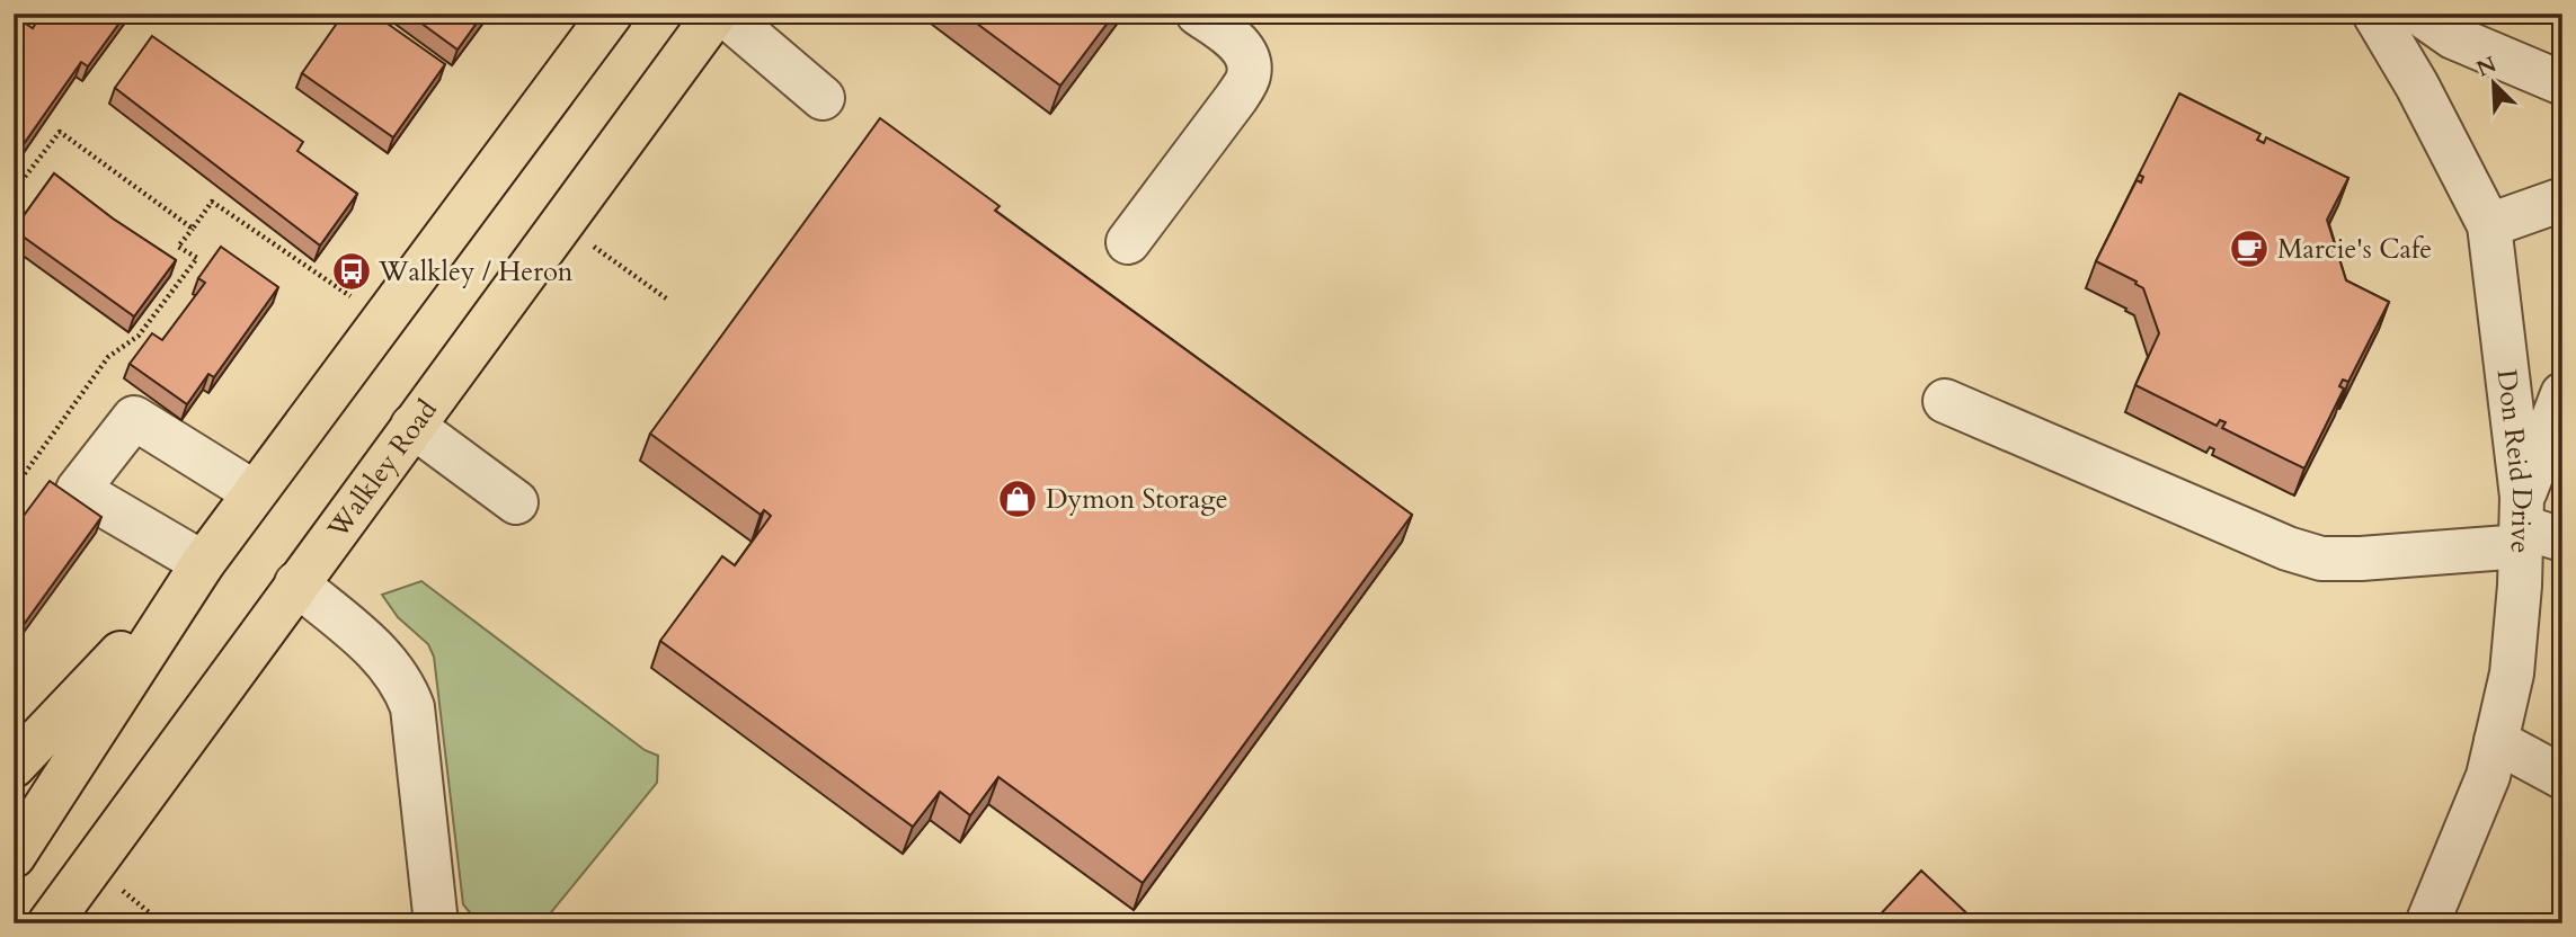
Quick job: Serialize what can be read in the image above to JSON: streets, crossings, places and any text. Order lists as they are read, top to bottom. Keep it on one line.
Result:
{"streets":{"main road":["Walkley Road"],"street":["Don Reid Drive"]},"places":{"cafe":["Marcie's Cafe"],"bus stop":["Walkley / Heron"],"shop":["Dymon Storage"]},"north":"top left"}
